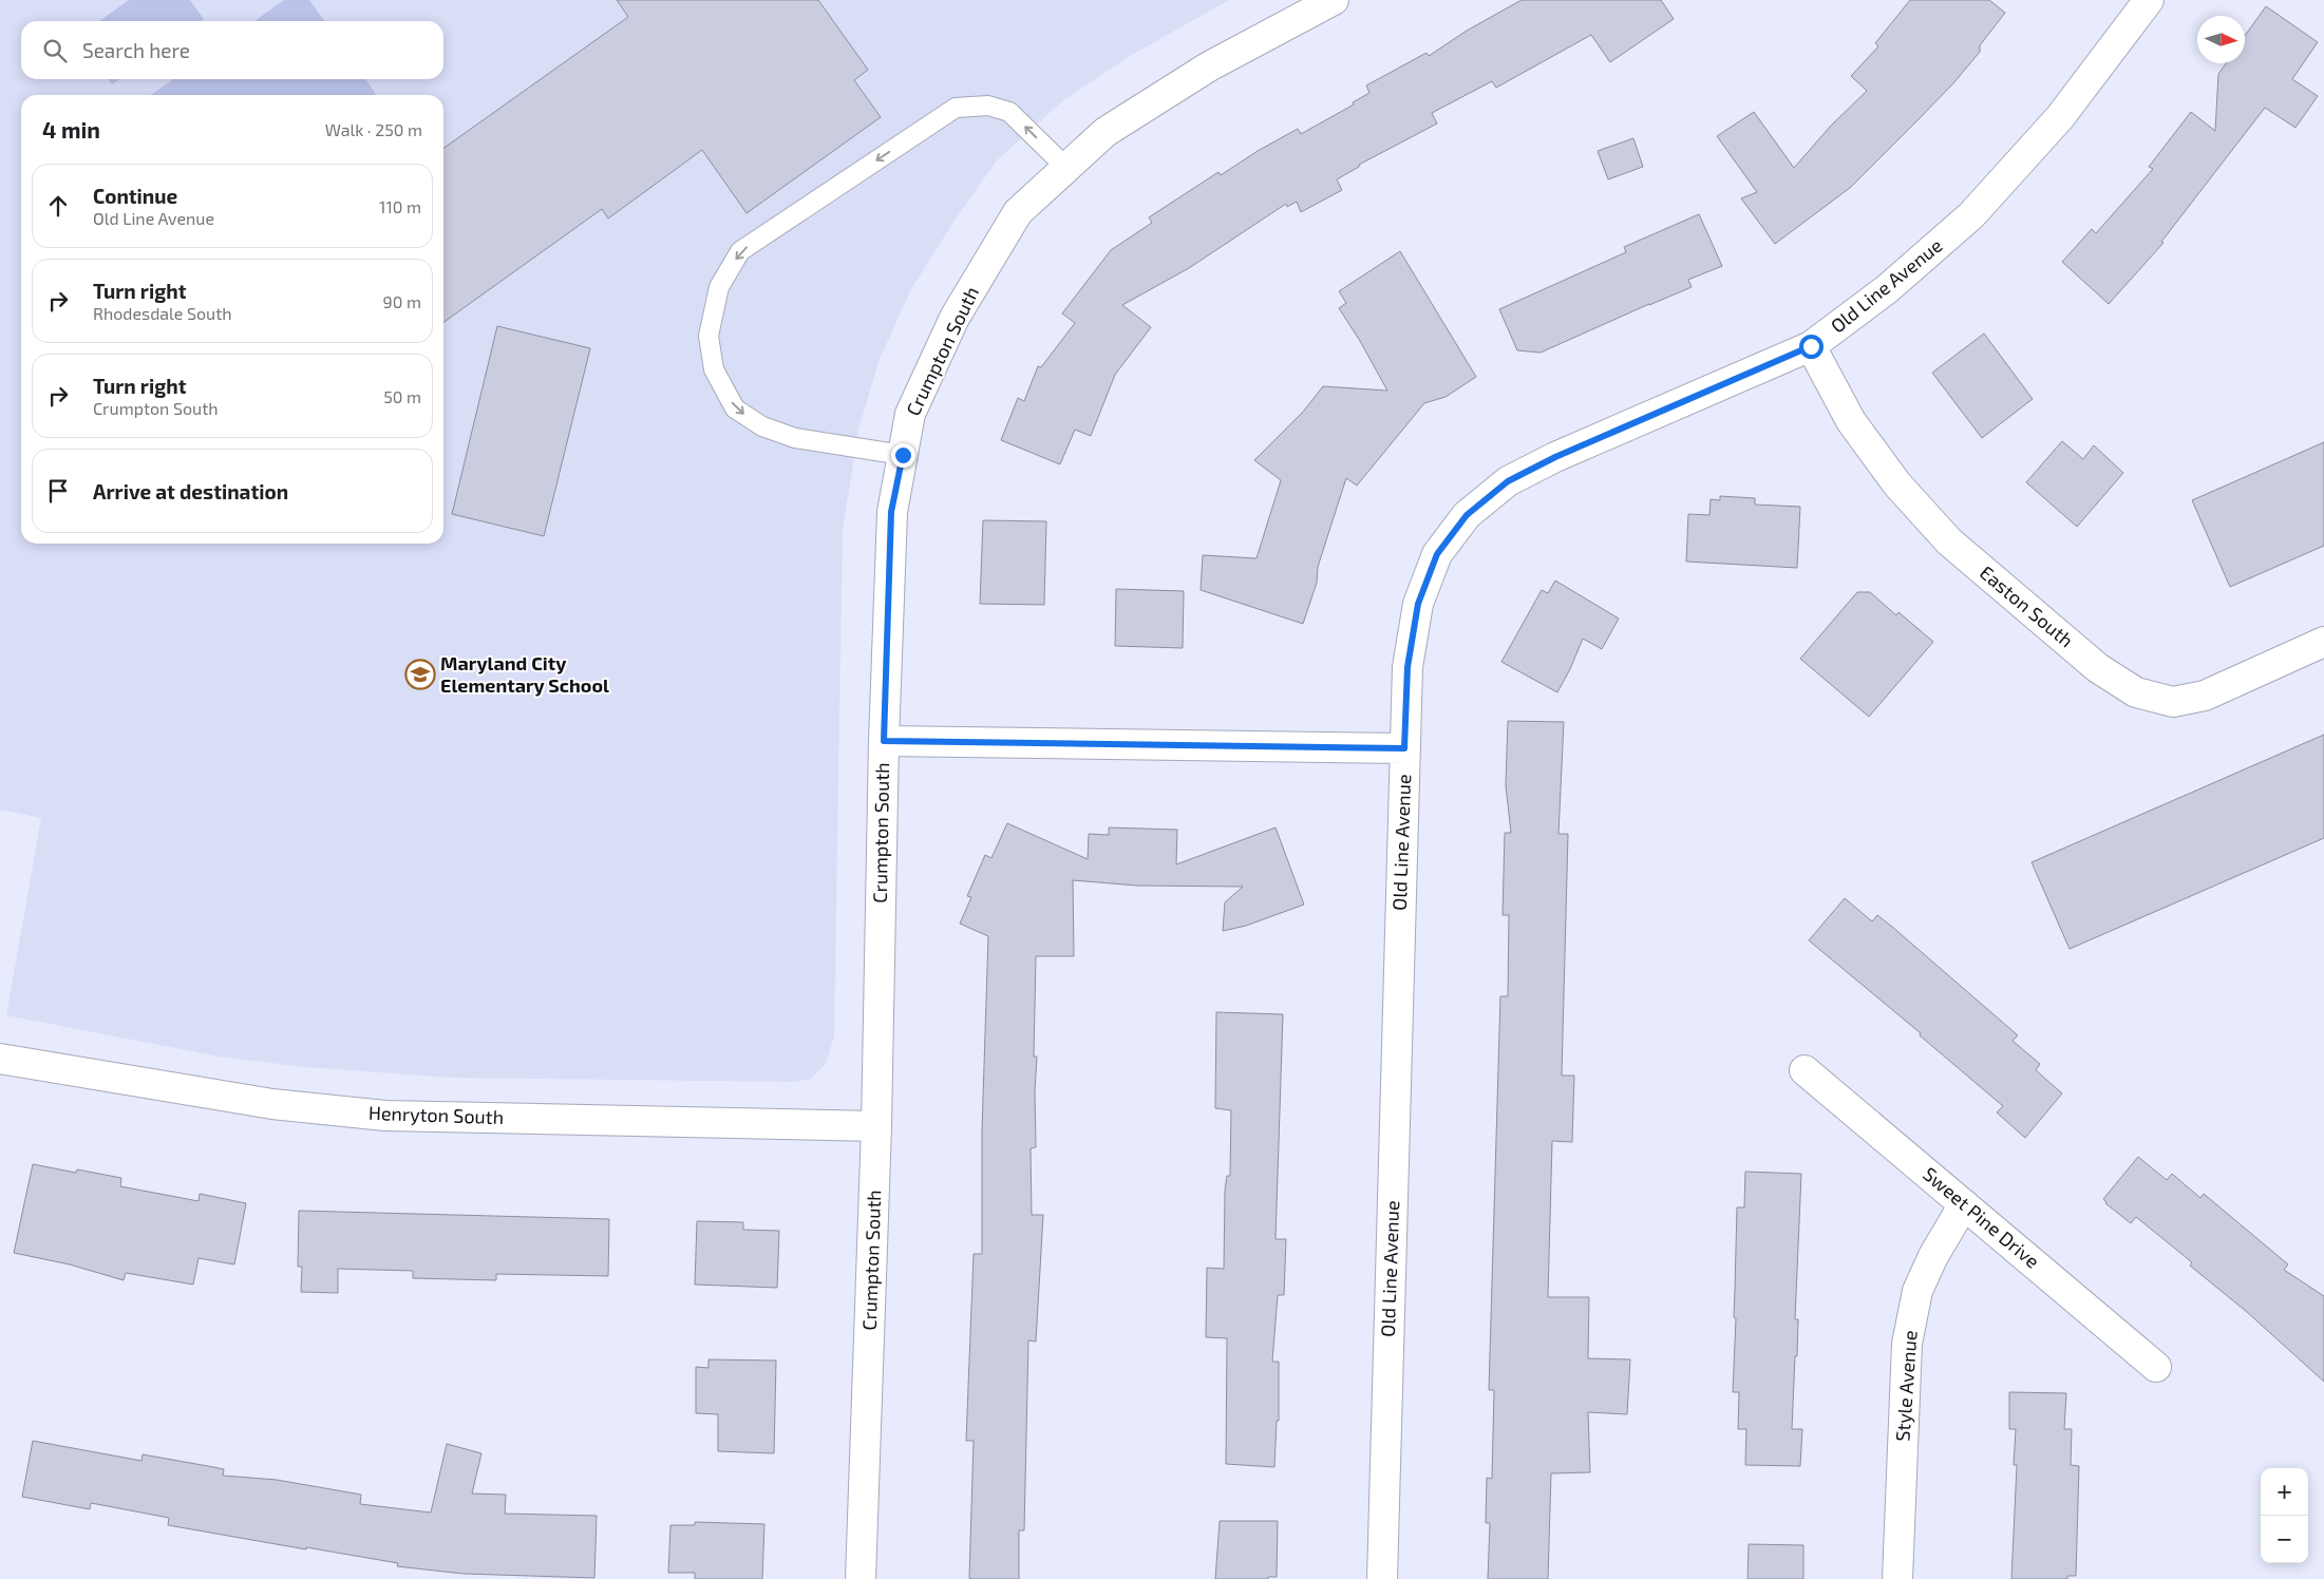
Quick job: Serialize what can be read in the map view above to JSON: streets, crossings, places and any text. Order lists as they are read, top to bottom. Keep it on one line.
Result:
{"streets":{"street":["Old Line Avenue","Crumpton South","Easton South","Henryton South","Sweet Pine Drive","Style Avenue"]},"crossings":[["Old Line Avenue","Easton South"],["Crumpton South","Henryton South"],["Sweet Pine Drive","Style Avenue"]],"places":{"school or university":["Maryland City Elementary School"]},"north":"right","page":{"search":"Search here","heading":["4 min","Walk · 250 m"],"list":[["Continue","Old Line Avenue","110 m"],["Turn right","Rhodesdale South","90 m"],["Turn right","Crumpton South","50 m"],"Arrive at destination"],"map_buttons":["+","−"]}}
